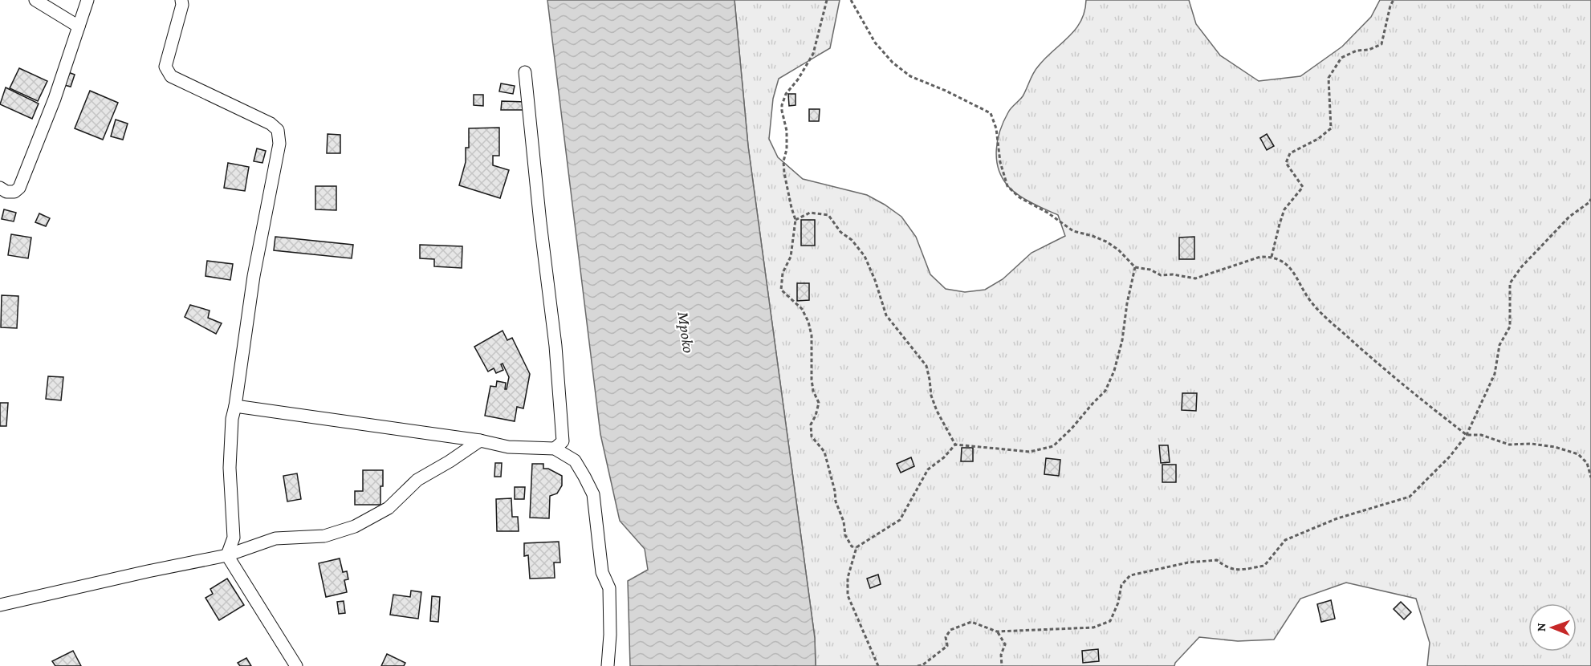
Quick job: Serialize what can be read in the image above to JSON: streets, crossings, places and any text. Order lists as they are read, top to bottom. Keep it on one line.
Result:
{"water":["Mpoko"],"north":"left"}
